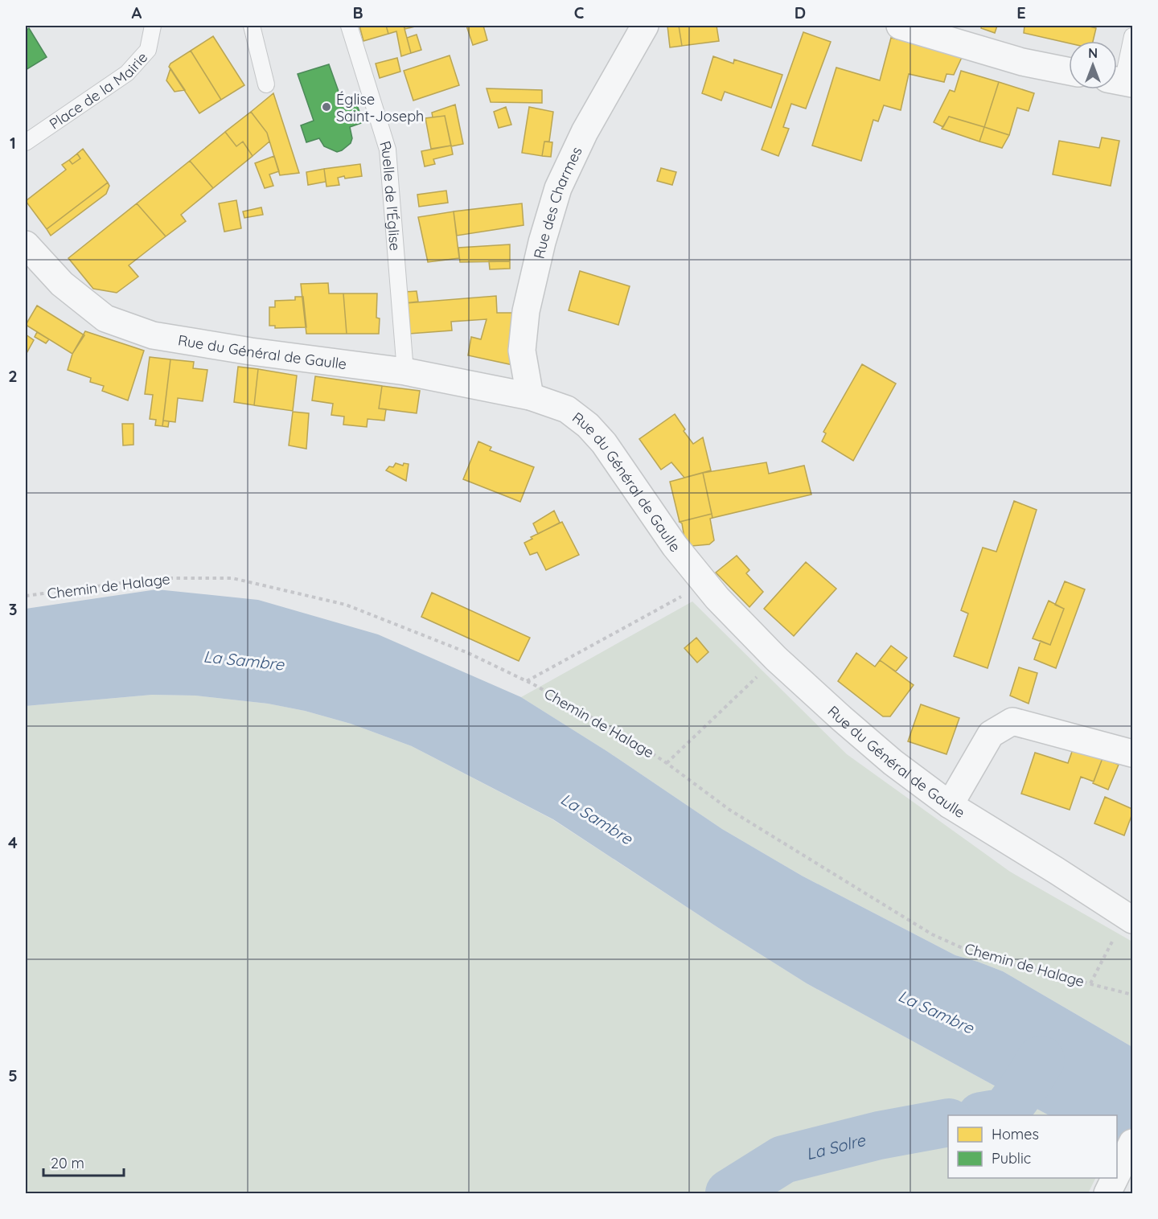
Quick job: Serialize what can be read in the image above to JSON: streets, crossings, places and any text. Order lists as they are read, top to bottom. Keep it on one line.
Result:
{"streets":{"street":["Rue des Charmes","Rue du Général de Gaulle"],"lane":["Place de la Mairie","Ruelle de l'Église"],"path":["Chemin de Halage"]},"crossings":[["Ruelle de l'Église","Rue du Général de Gaulle"],["Rue des Charmes","Rue du Général de Gaulle"]],"water":["La Sambre","La Solre"],"places":["Église Saint-Joseph"],"legend":["Homes","Public"],"scale_bar":"20 m","north":"top","grid":{"columns":["A","B","C","D","E"],"rows":["1","2","3","4","5"]}}
